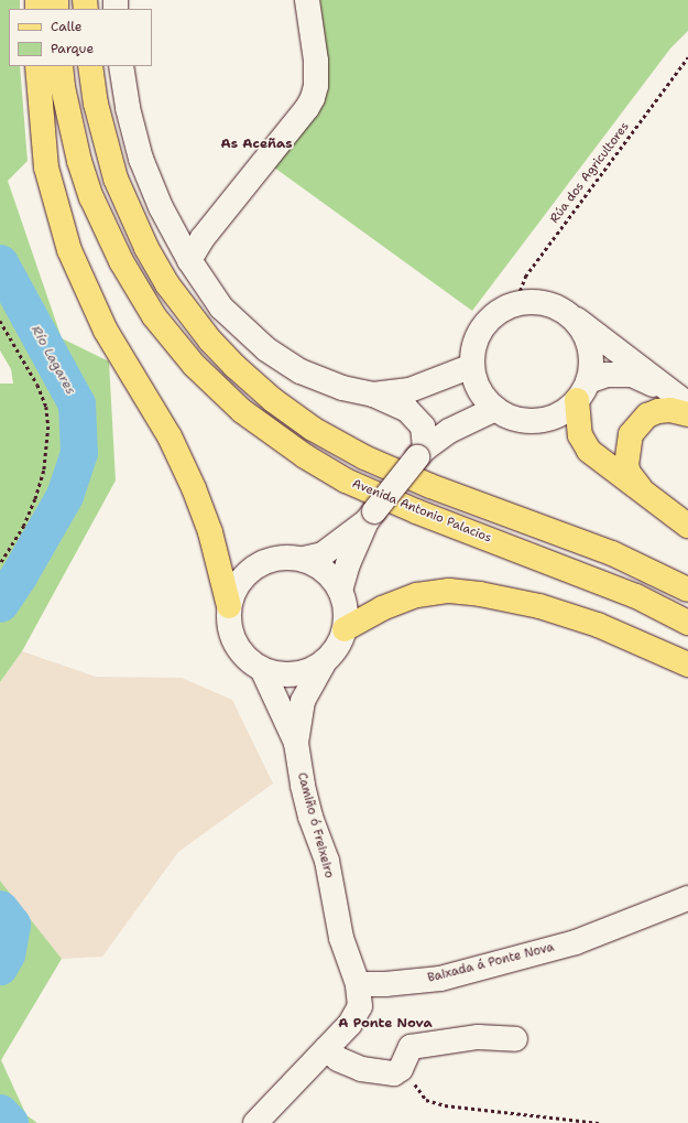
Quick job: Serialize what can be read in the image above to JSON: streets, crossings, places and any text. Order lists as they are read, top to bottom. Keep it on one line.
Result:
{"streets":{"main road":["Avenida Antonio Palacios"],"street":["Camiño ó Freixeiro","Baixada á Ponte Nova"],"path":["Rúa dos Agricultores"]},"crossings":[["Camiño ó Freixeiro","Baixada á Ponte Nova"]],"districts":["As Aceñas","A Ponte Nova"],"water":["Río Lagares"],"legend":["Calle","Parque"]}
